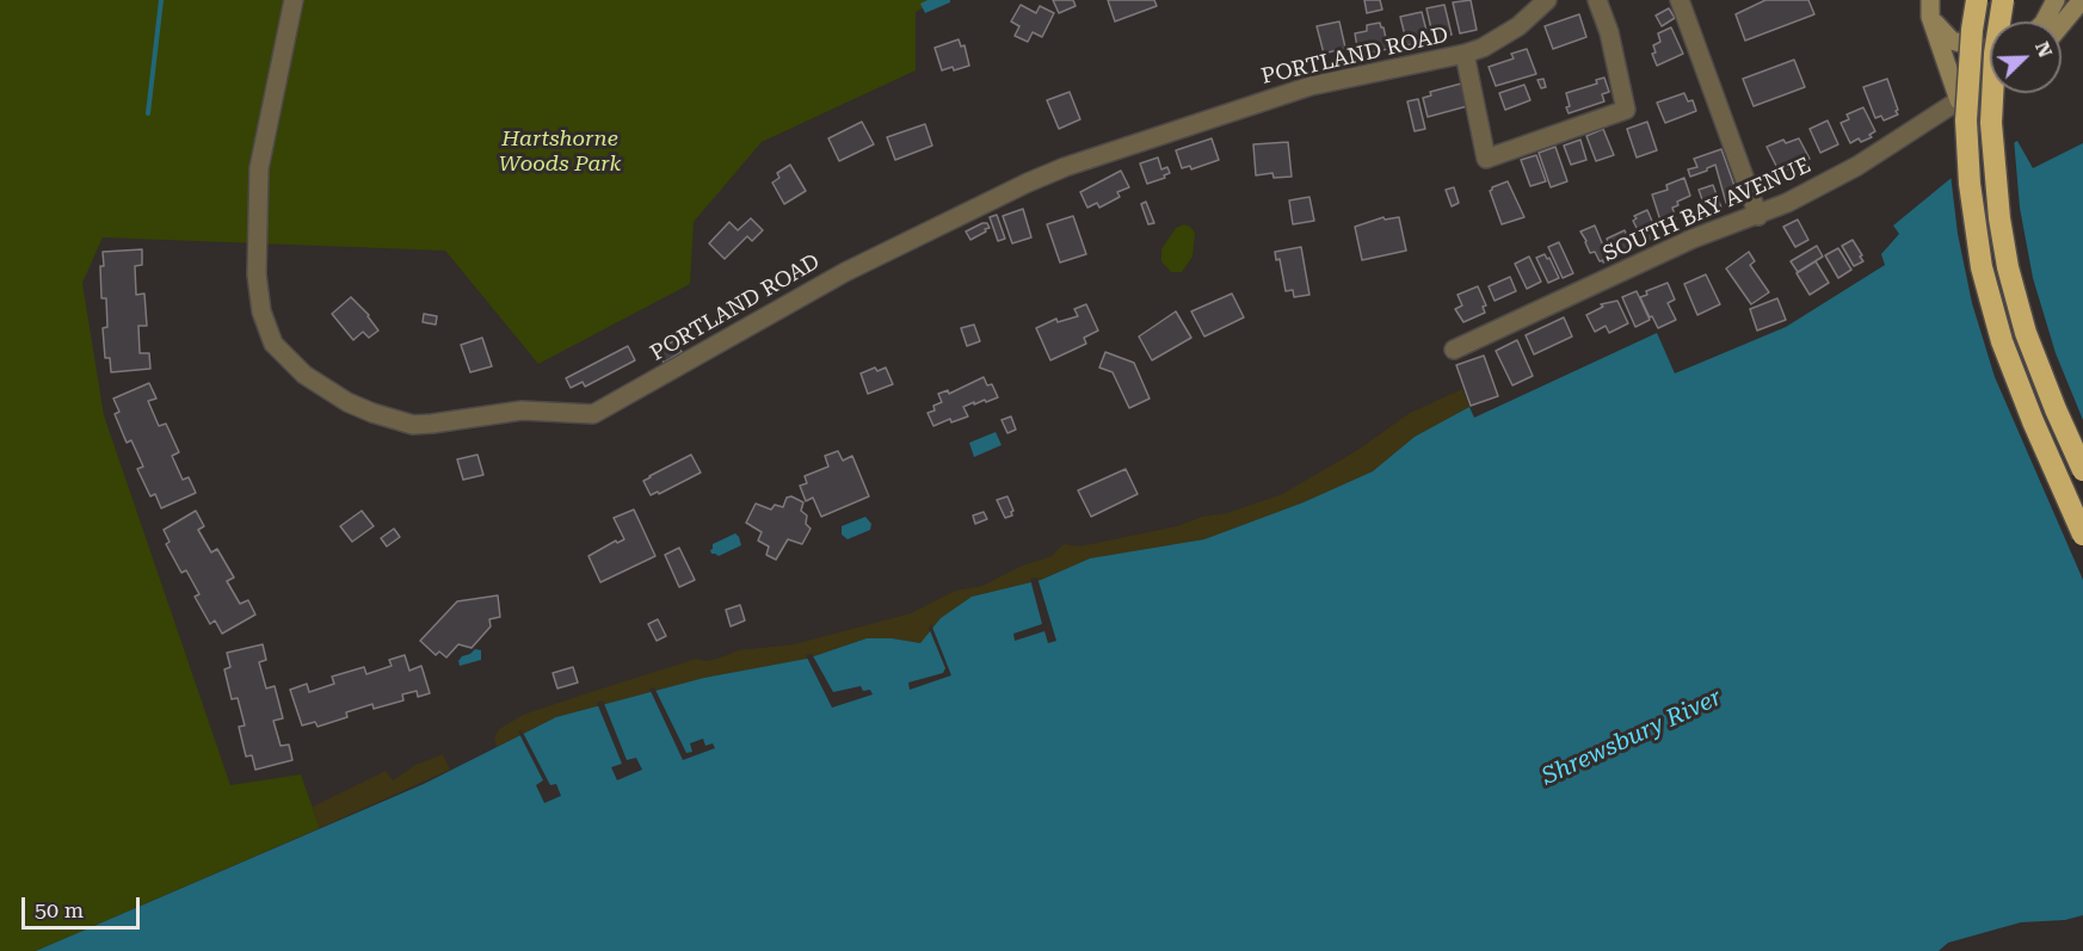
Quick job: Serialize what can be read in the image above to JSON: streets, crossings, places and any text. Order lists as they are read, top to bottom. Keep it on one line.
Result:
{"streets":{"street":["PORTLAND ROAD","SOUTH BAY AVENUE"]},"water":["Shrewsbury River"],"parks":["Hartshorne Woods Park"],"scale_bar":"50 m","north":"top right"}
